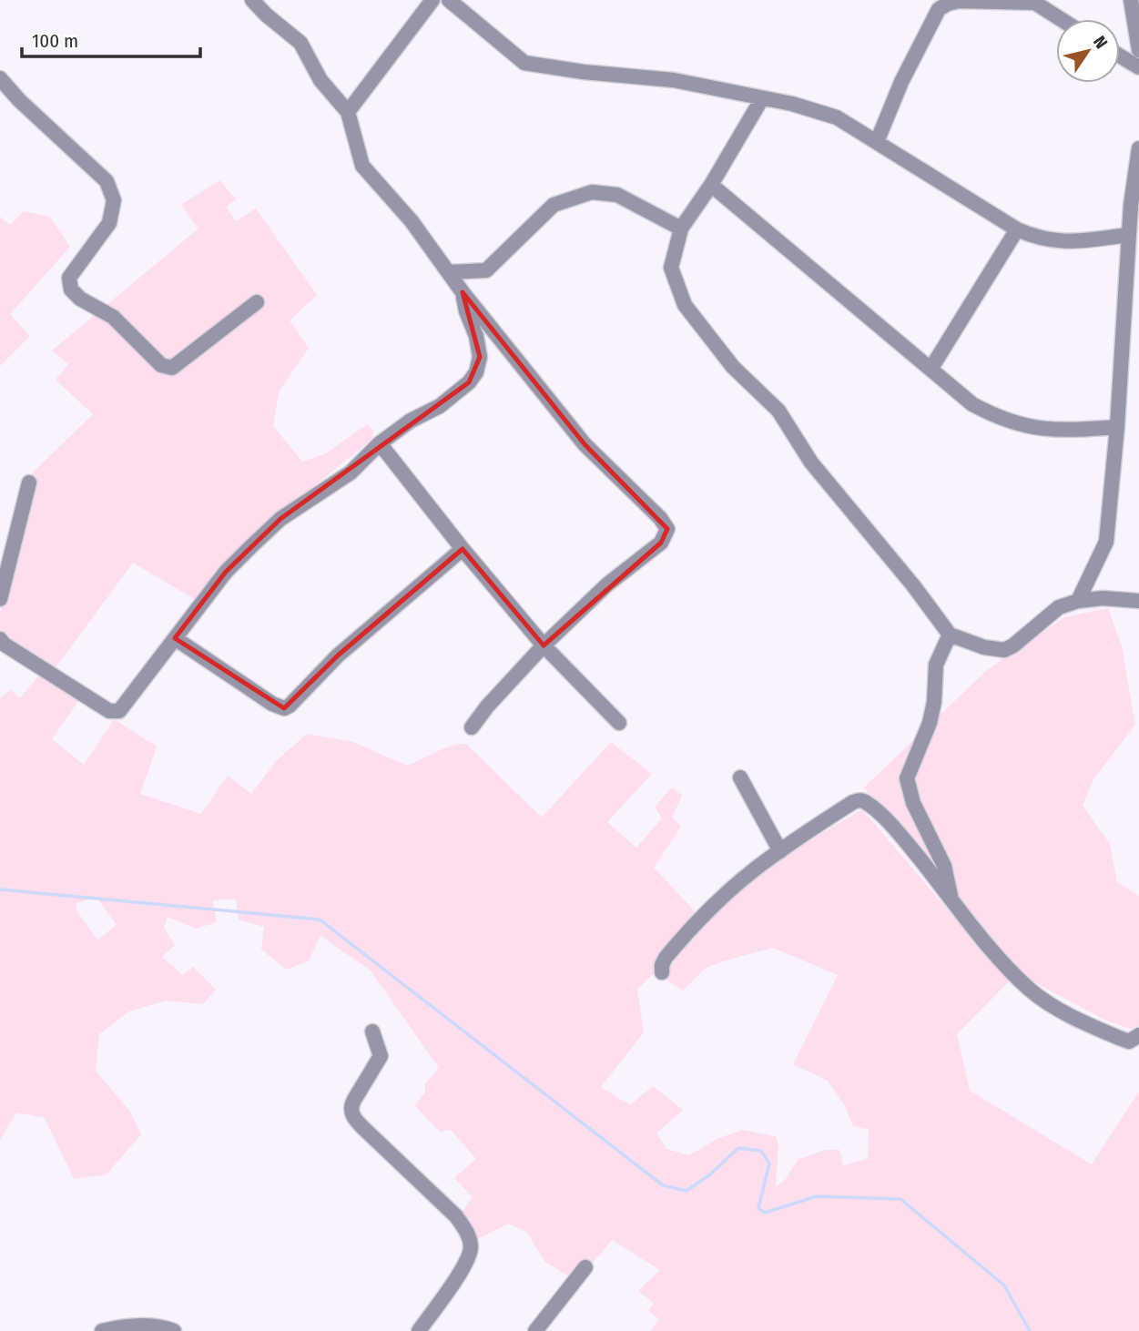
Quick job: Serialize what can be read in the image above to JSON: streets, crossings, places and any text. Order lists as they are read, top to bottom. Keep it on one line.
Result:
{"scale_bar":"100 m","north":"top right"}
